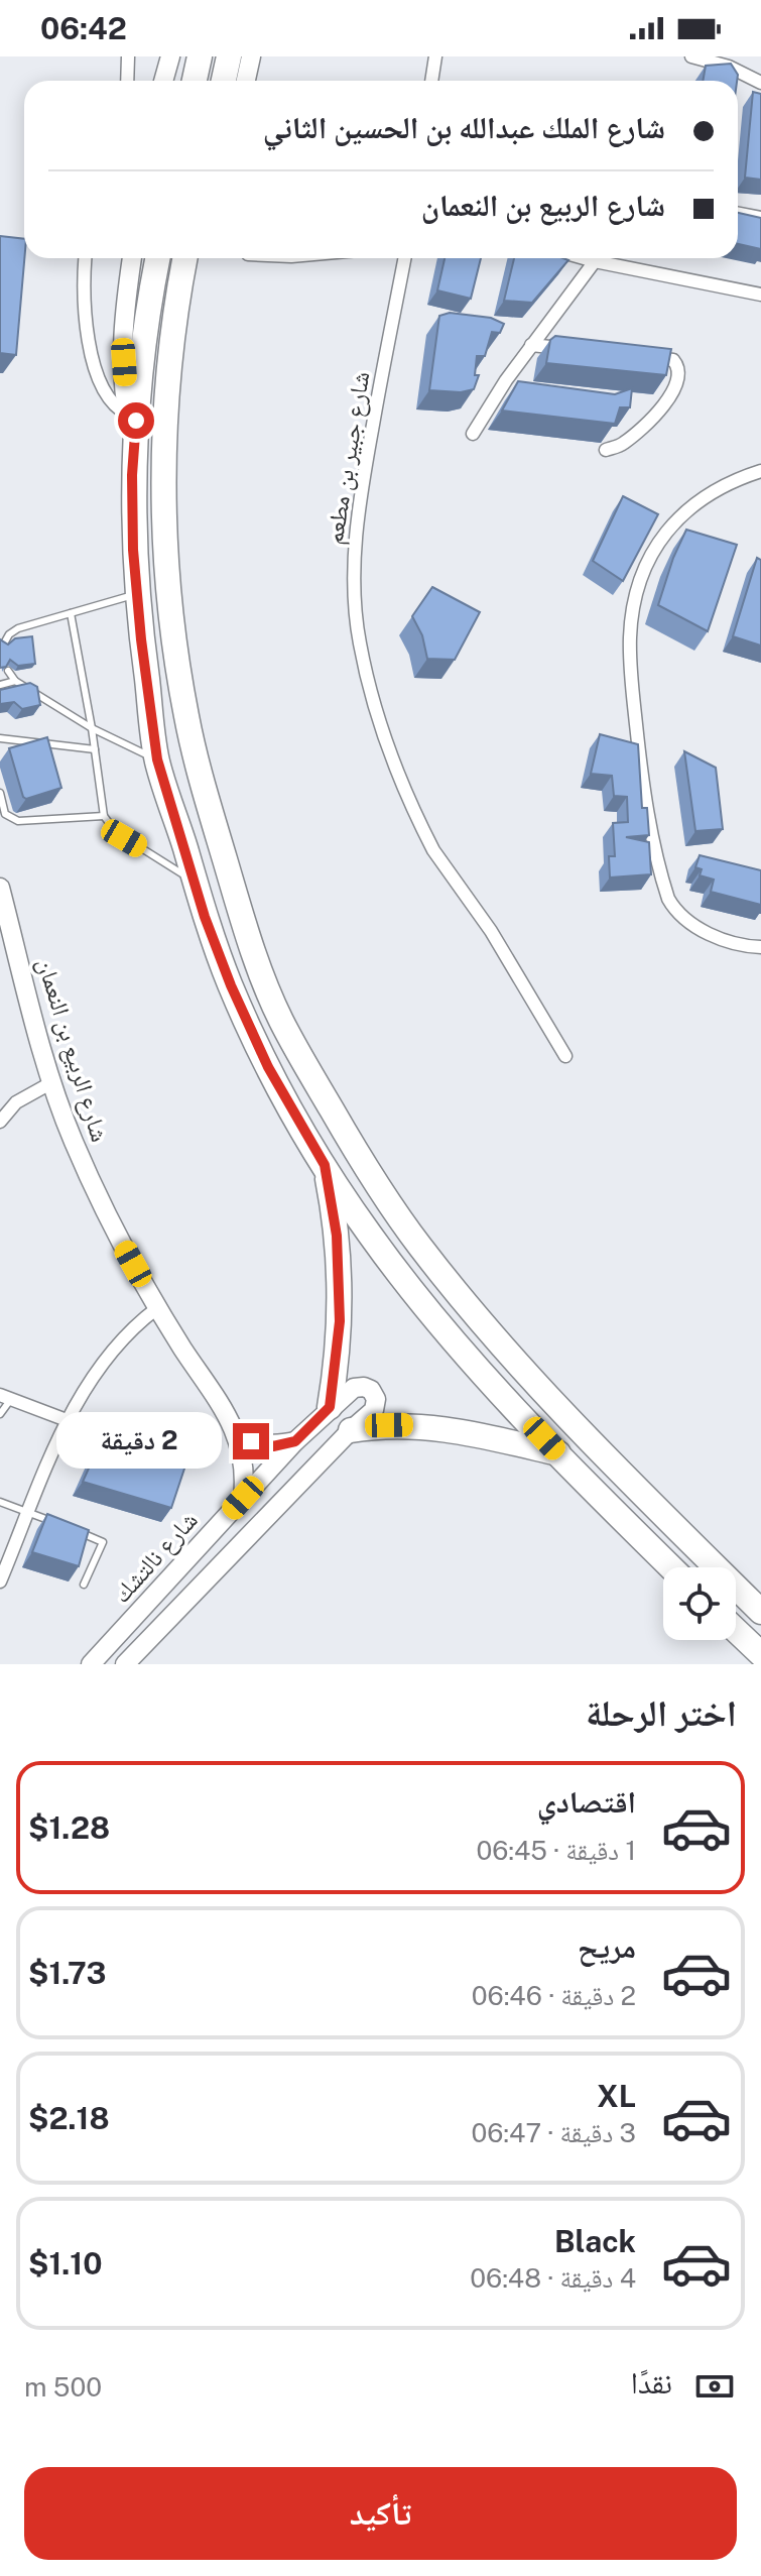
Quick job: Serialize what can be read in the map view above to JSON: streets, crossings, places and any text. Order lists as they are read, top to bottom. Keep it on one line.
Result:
{"streets":{"main road":["شارع الربيع بن النعمان","شارع نالتشك"],"street":["شارع جبير بن مطعم"]},"crossings":[["شارع الربيع بن النعمان","شارع نالتشك"]],"page":{"status":"06:42","banner":["شارع الملك عبدالله بن الحسين الثاني","شارع الربيع بن النعمان"],"bubble":"2 دقيقة","heading":"اختر الرحلة","list":[{"name":"اقتصادي","note":"1 دقيقة · 06:45","value":"$1.28"},{"name":"مريح","note":"2 دقيقة · 06:46","value":"$1.73"},{"name":"XL","note":"3 دقيقة · 06:47","value":"$2.18"},{"name":"Black","note":"4 دقيقة · 06:48","value":"$1.10"}],"pay":["نقدًا","500 m"],"buttons":"تأكيد"}}
